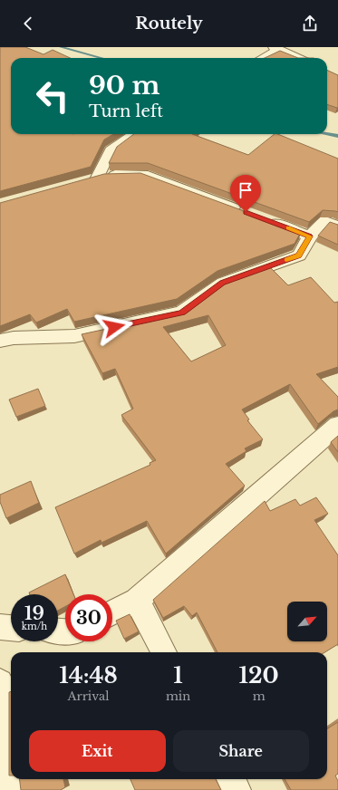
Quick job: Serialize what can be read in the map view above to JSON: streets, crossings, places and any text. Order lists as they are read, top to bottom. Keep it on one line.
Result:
{"north":"top right","page":{"header":"Routely","turn":["90 m","Turn left"],"speed":"19 km/h","limit":"30","eta":["14:48","Arrival","1","min","120","m"],"buttons":["Exit","Share"]}}
